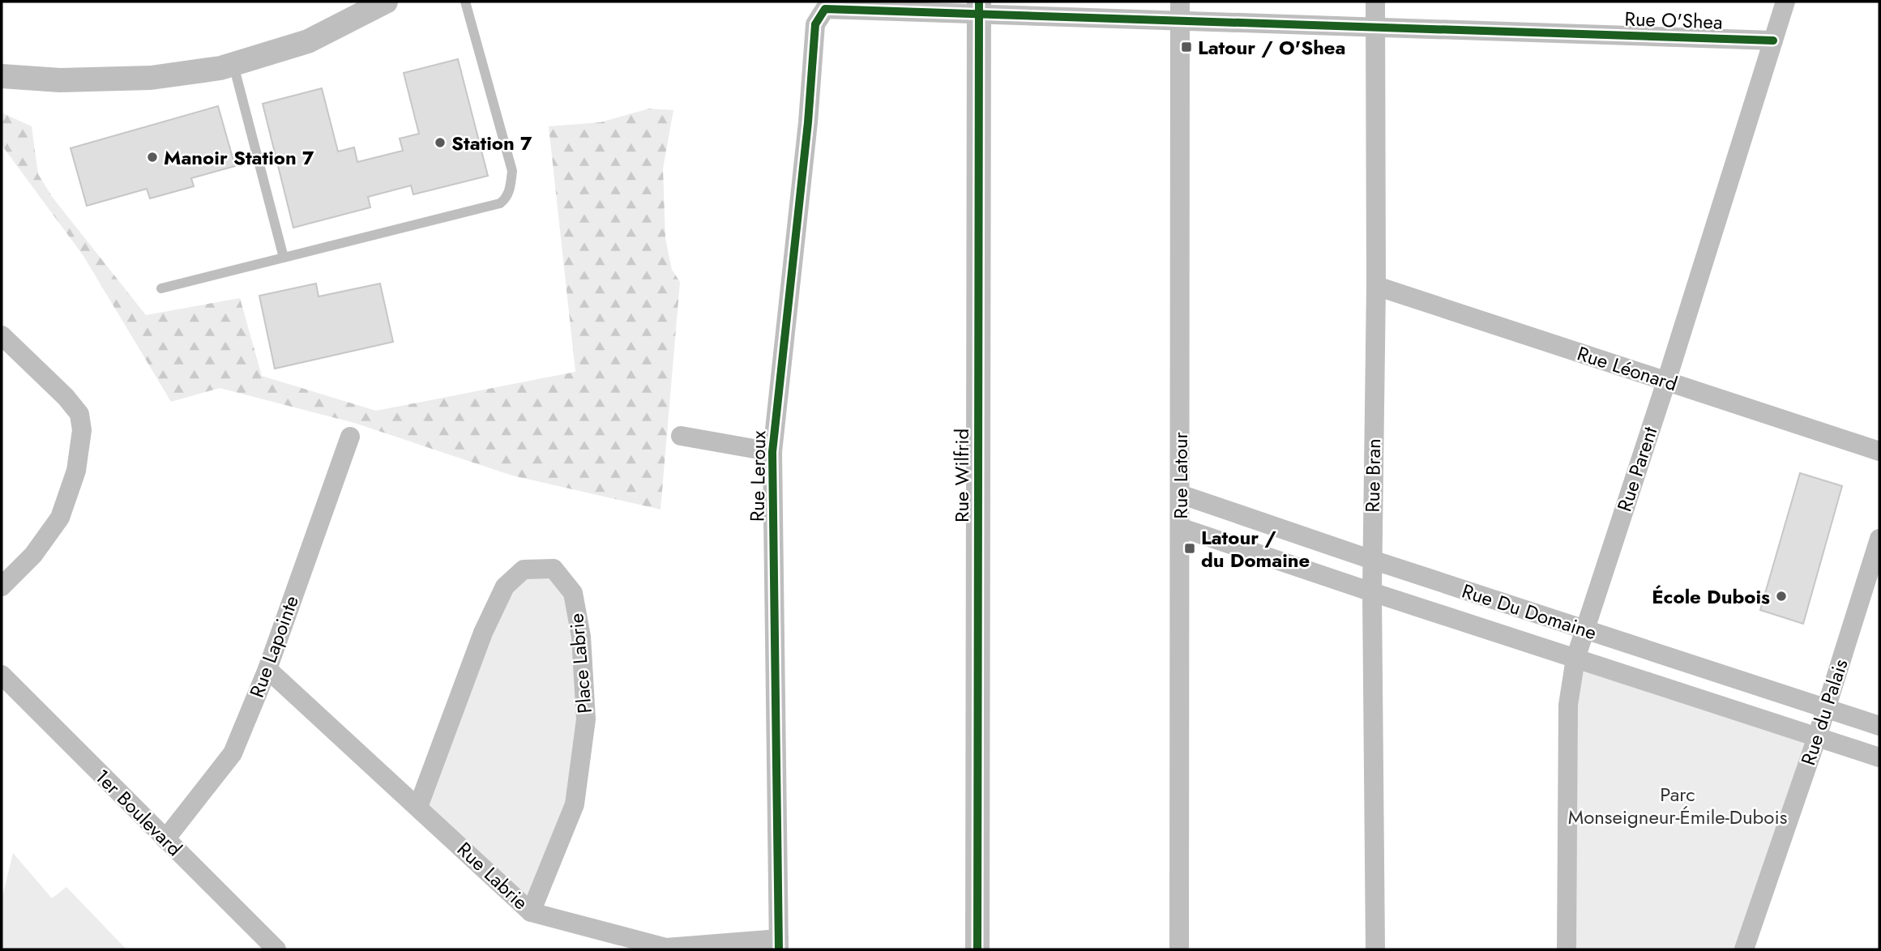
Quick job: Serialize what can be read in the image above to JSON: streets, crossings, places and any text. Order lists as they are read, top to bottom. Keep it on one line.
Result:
{"streets":{"street":["Rue O'Shea","Rue Léonard","Rue Parent","Rue Wilfrid","Rue Latour","Rue Bran","Rue Leroux","Rue Du Domaine","Rue Lapointe","Place Labrie","Rue du Palais","1er Boulevard","Rue Labrie"]},"crossings":[["Rue O'Shea","Rue Parent"],["Rue O'Shea","Rue Wilfrid"],["Rue O'Shea","Rue Latour"],["Rue O'Shea","Rue Bran"],["Rue O'Shea","Rue Leroux"],["Rue Léonard","Rue Parent"],["Rue Léonard","Rue Bran"],["Rue Parent","Rue Du Domaine"],["Rue Latour","Rue Du Domaine"],["Rue Bran","Rue Du Domaine"],["Rue Leroux","Rue Labrie"],["Rue Du Domaine","Rue du Palais"],["Rue Lapointe","1er Boulevard"],["Rue Lapointe","Rue Labrie"],["Place Labrie","Rue Labrie"]],"parks":["Parc Monseigneur-Émile-Dubois"],"places":{"transit":["Latour / O'Shea","Latour / du Domaine"],"other":["Station 7","Manoir Station 7","École Dubois"]}}
